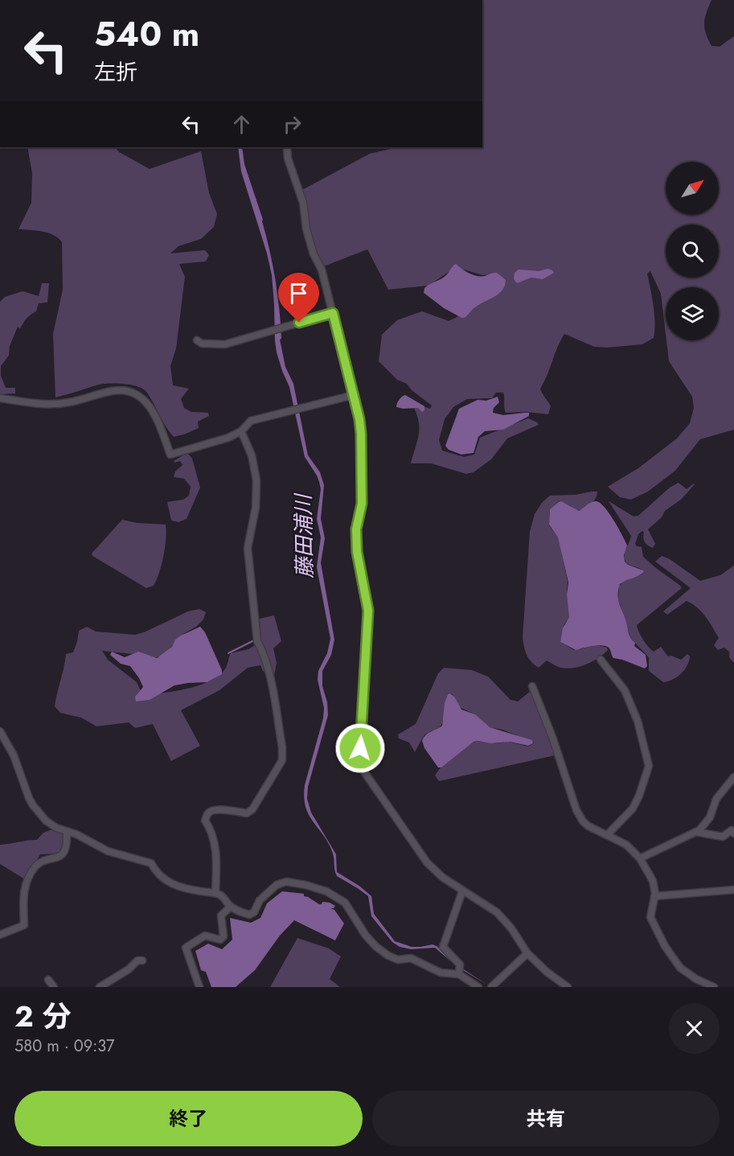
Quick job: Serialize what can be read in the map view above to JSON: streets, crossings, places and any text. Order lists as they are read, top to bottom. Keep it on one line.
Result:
{"water":["藤田浦川"],"north":"top right","page":{"turn":["540 m","左折"],"heading":["2 分","580 m · 09:37"],"buttons":["終了","共有"]}}
